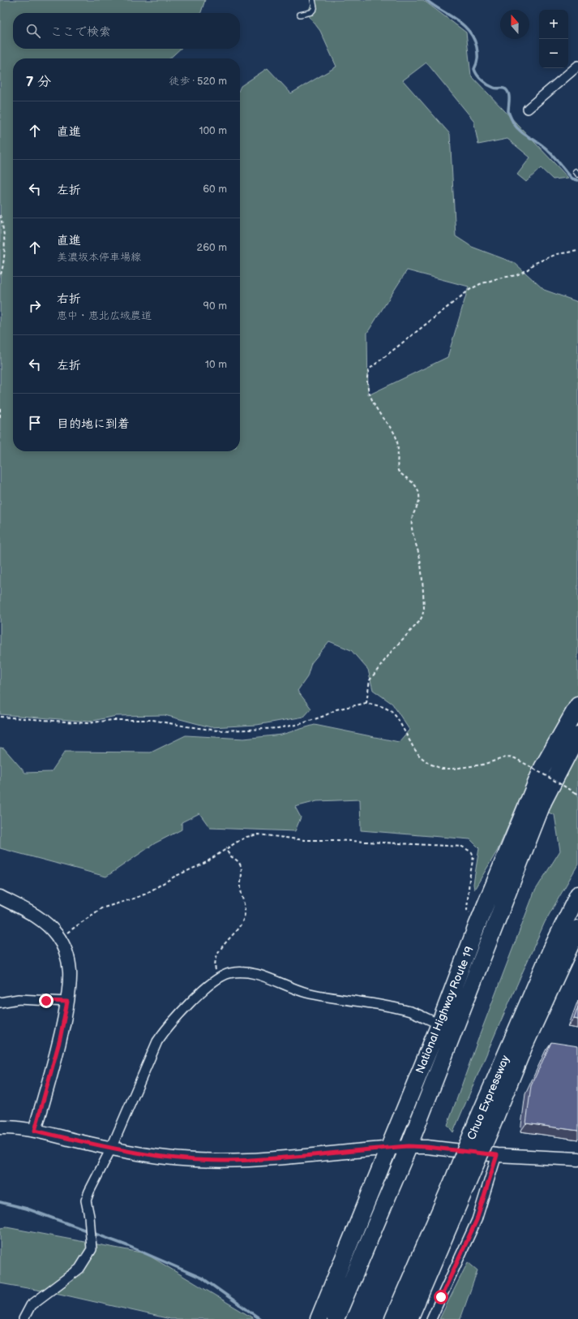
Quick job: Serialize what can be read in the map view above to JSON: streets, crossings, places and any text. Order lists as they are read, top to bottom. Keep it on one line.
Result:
{"streets":{"highway":["National Highway Route 19","Chuo Expressway"]},"north":"top","page":{"map_buttons":["+","−"],"search":"ここで検索","heading":["7 分","徒歩 · 520 m"],"list":[["直進","100 m"],["左折","60 m"],["直進","美濃坂本停車場線","260 m"],["右折","恵中・恵北広域農道","90 m"],["左折","10 m"],"目的地に到着"]}}
